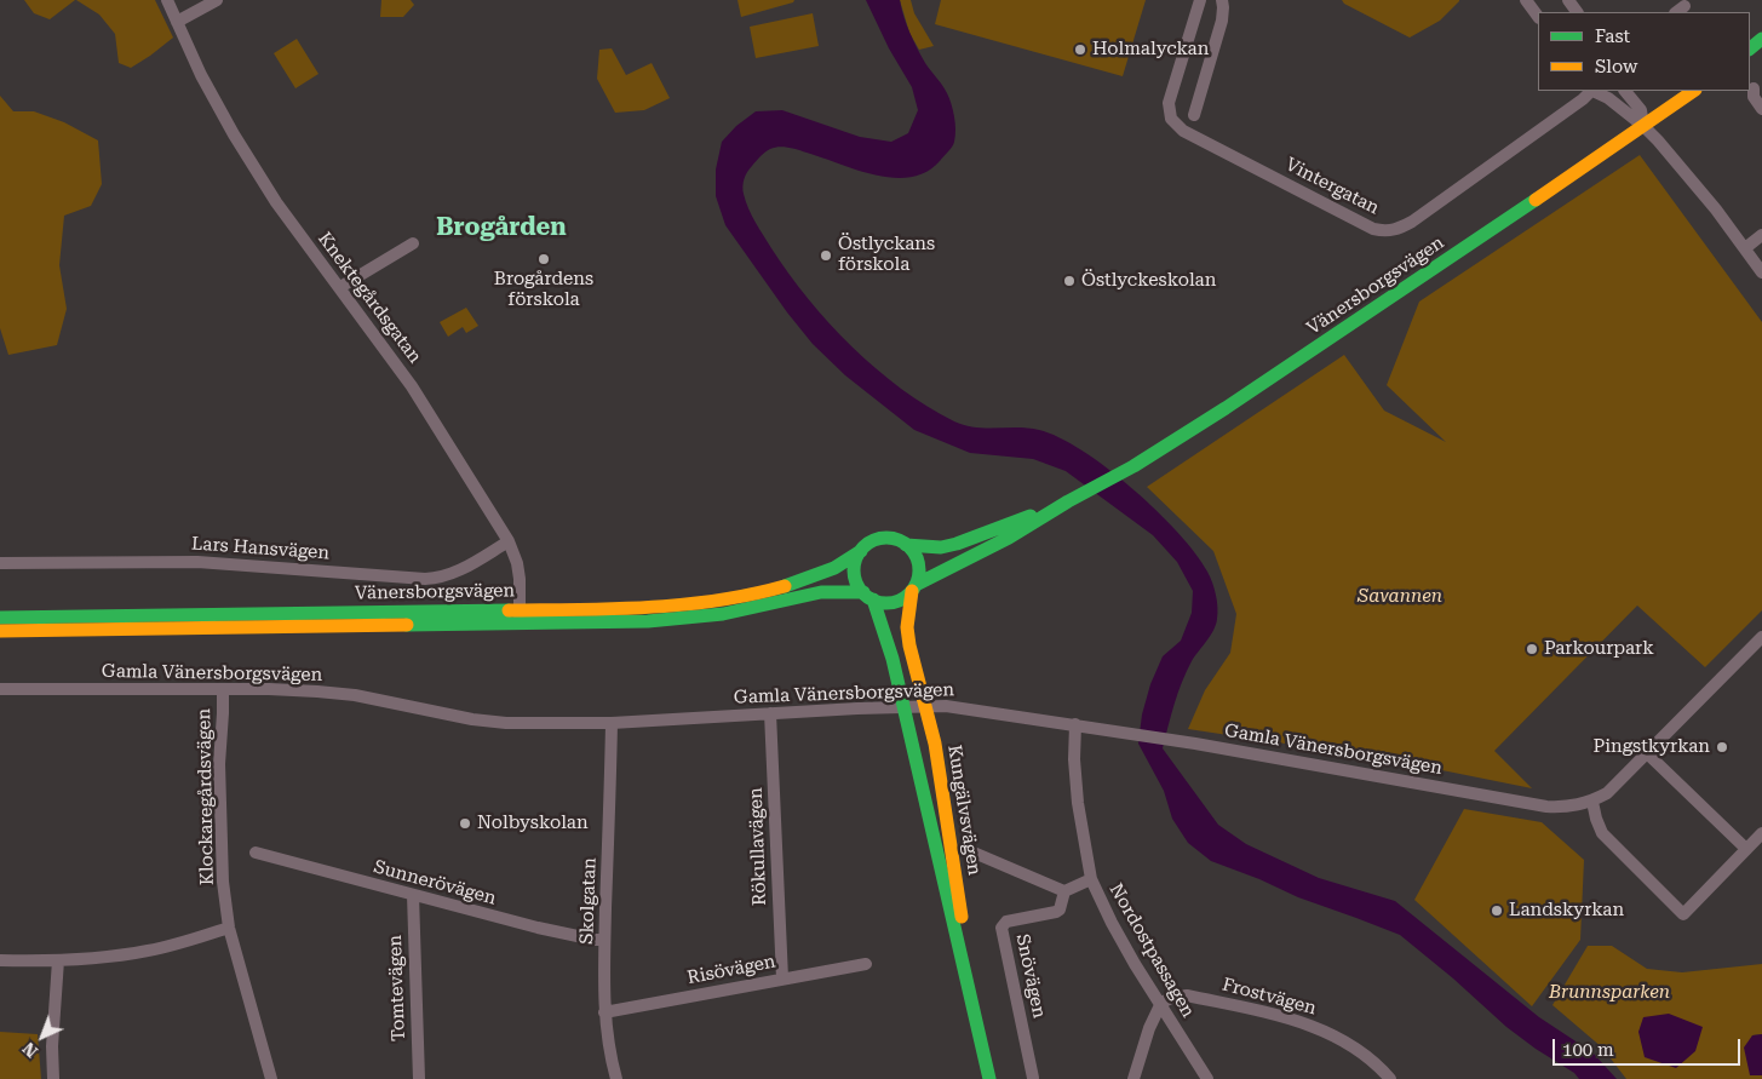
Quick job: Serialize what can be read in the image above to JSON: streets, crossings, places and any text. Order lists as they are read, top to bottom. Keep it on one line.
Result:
{"streets":{"main road":["Vänersborgsvägen","Kungälvsvägen"],"street":["Vintergatan","Knektegårdsgatan","Lars Hansvägen","Gamla Vänersborgsvägen","Klockaregårdsvägen","Rökullavägen","Sunnerövägen","Skolgatan","Nordostpassagen","Risövägen","Snövägen","Tomtevägen","Frostvägen"]},"crossings":[["Vänersborgsvägen","Knektegårdsgatan"],["Vänersborgsvägen","Kungälvsvägen"],["Knektegårdsgatan","Lars Hansvägen"],["Gamla Vänersborgsvägen","Klockaregårdsvägen"],["Gamla Vänersborgsvägen","Kungälvsvägen"],["Gamla Vänersborgsvägen","Rökullavägen"],["Gamla Vänersborgsvägen","Skolgatan"],["Gamla Vänersborgsvägen","Nordostpassagen"],["Rökullavägen","Risövägen"],["Sunnerövägen","Skolgatan"],["Sunnerövägen","Tomtevägen"],["Skolgatan","Risövägen"],["Nordostpassagen","Frostvägen"]],"districts":["Brogården"],"parks":["Savannen","Brunnsparken"],"places":["Holmalyckan","Östlyckans förskola","Brogårdens förskola","Östlyckeskolan","Parkourpark","Pingstkyrkan","Nolbyskolan","Landskyrkan"],"legend":["Fast","Slow"],"scale_bar":"100 m","north":"bottom left"}
